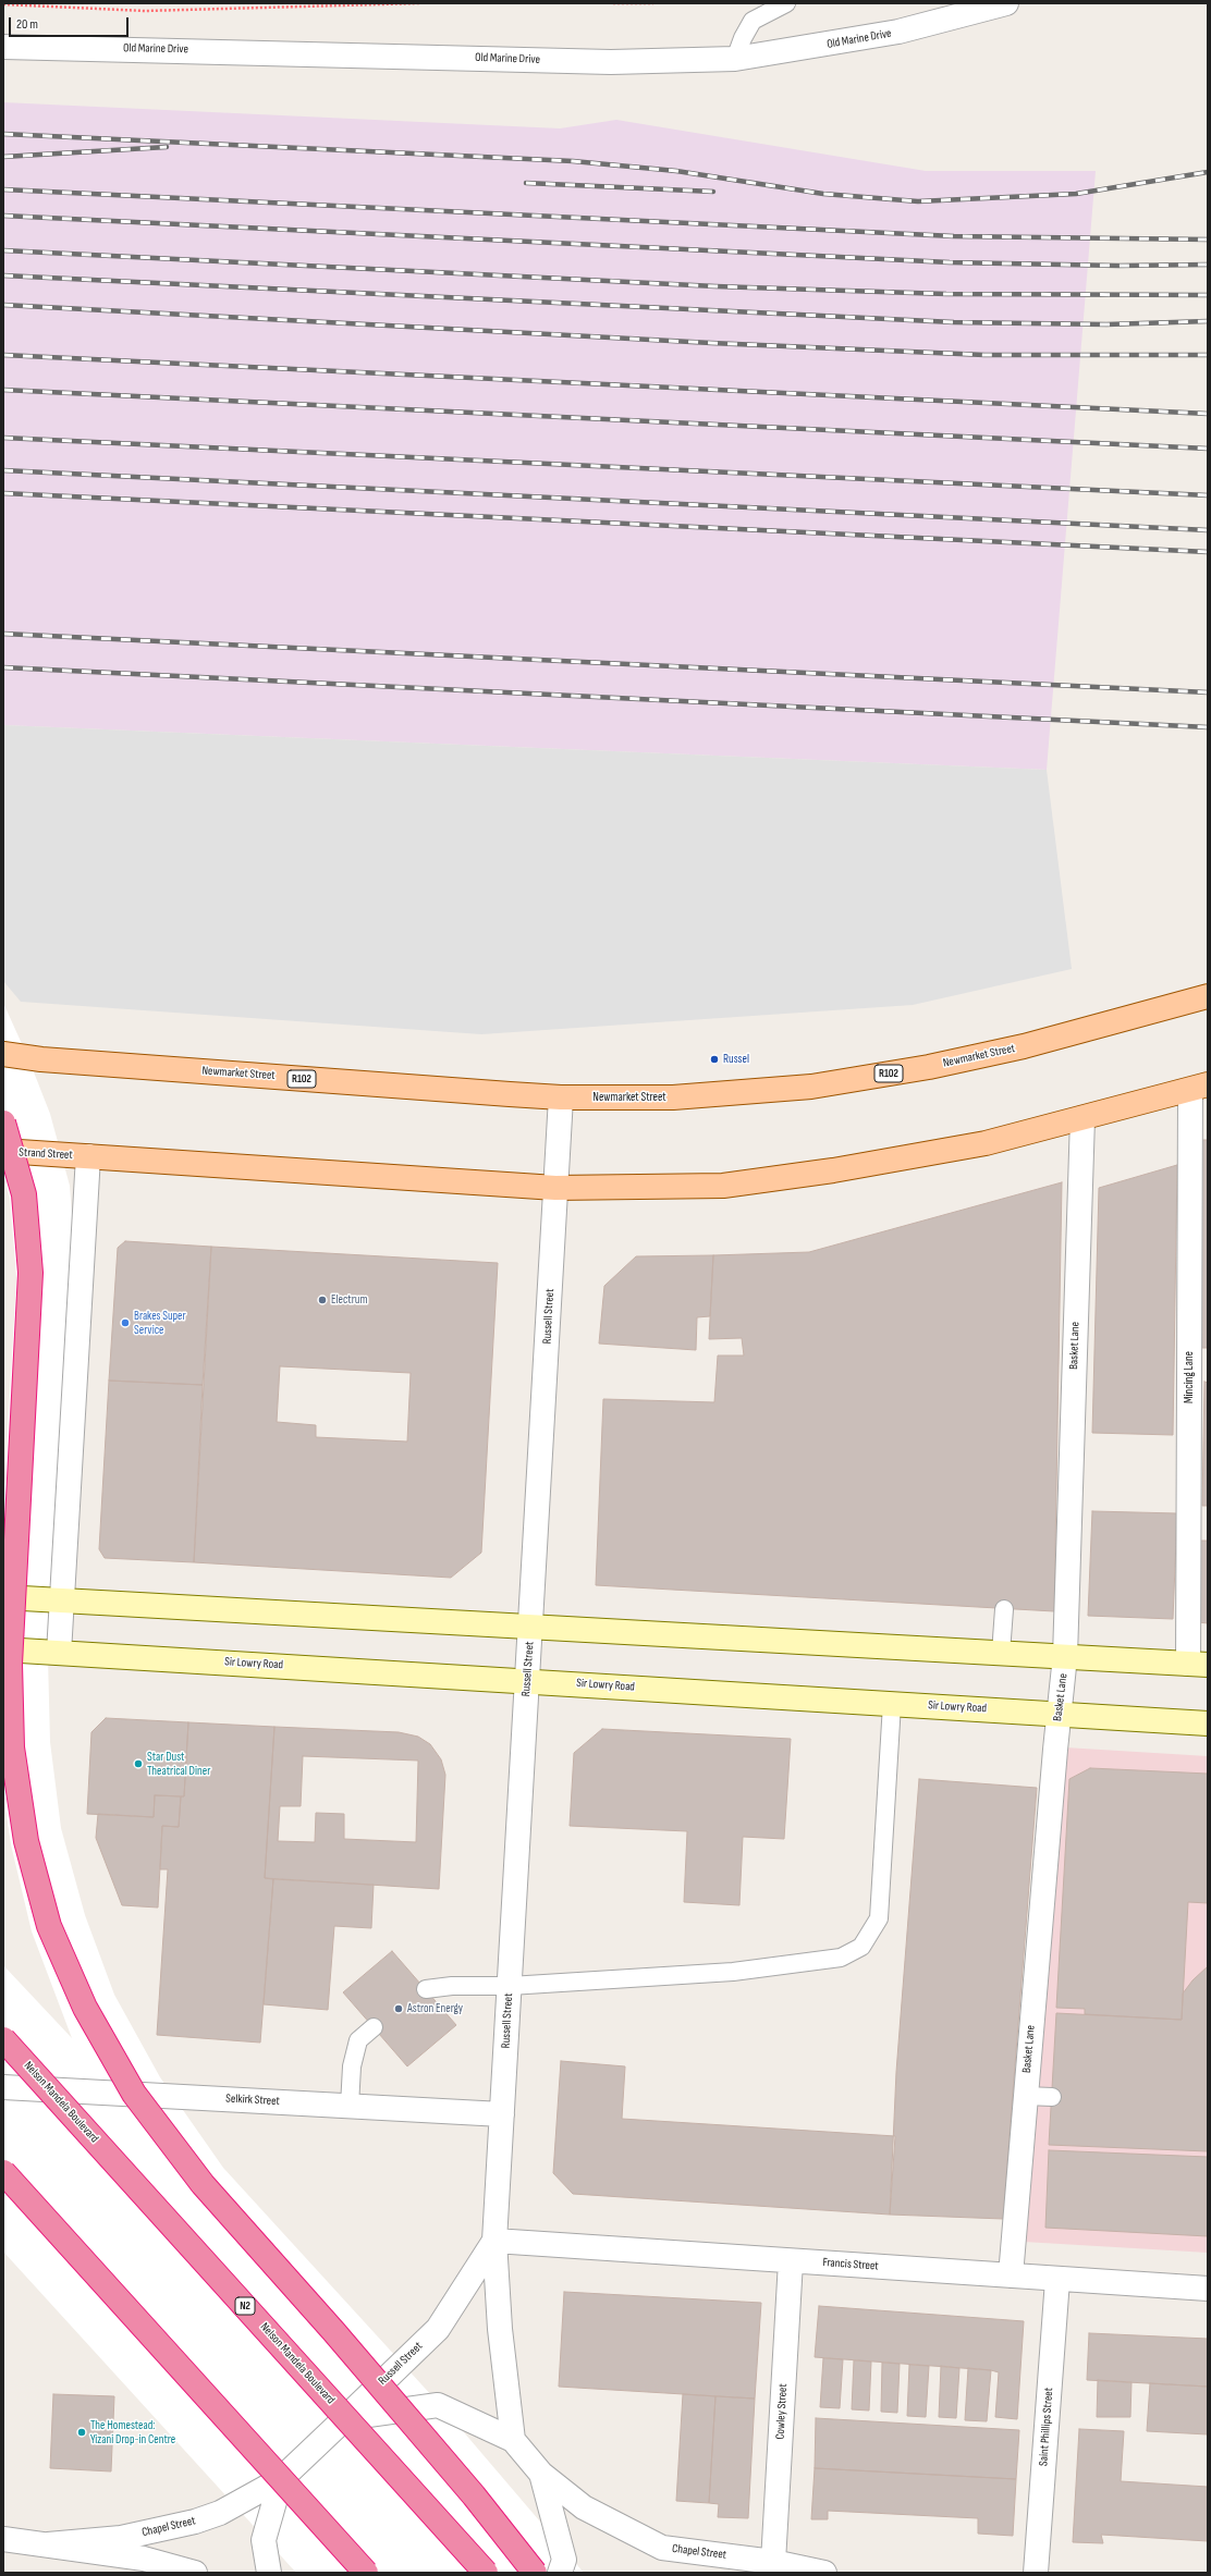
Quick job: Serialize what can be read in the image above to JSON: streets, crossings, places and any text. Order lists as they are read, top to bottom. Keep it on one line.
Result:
{"streets":{"highway":["Nelson Mandela Boulevard","N2"],"main road":["Newmarket Street","R102","Strand Street","Sir Lowry Road"],"street":["Old Marine Drive","Russell Street","Basket Lane","Mincing Lane","Selkirk Street","Francis Street","Cowley Street","Saint Phillips Street","Chapel Street"]},"crossings":[["Newmarket Street","Russell Street"],["Russell Street","Sir Lowry Road"],["Russell Street","Selkirk Street"],["Russell Street","Francis Street"],["Russell Street","Chapel Street"],["Basket Lane","Sir Lowry Road"],["Basket Lane","Francis Street"],["Francis Street","Cowley Street"],["Francis Street","Saint Phillips Street"],["Cowley Street","Chapel Street"]],"places":["Russel","Electrum","Brakes Super Service","Star Dust Theatrical Diner","Astron Energy","The Homestead: Yizani Drop-in Centre"],"scale_bar":"20 m"}
